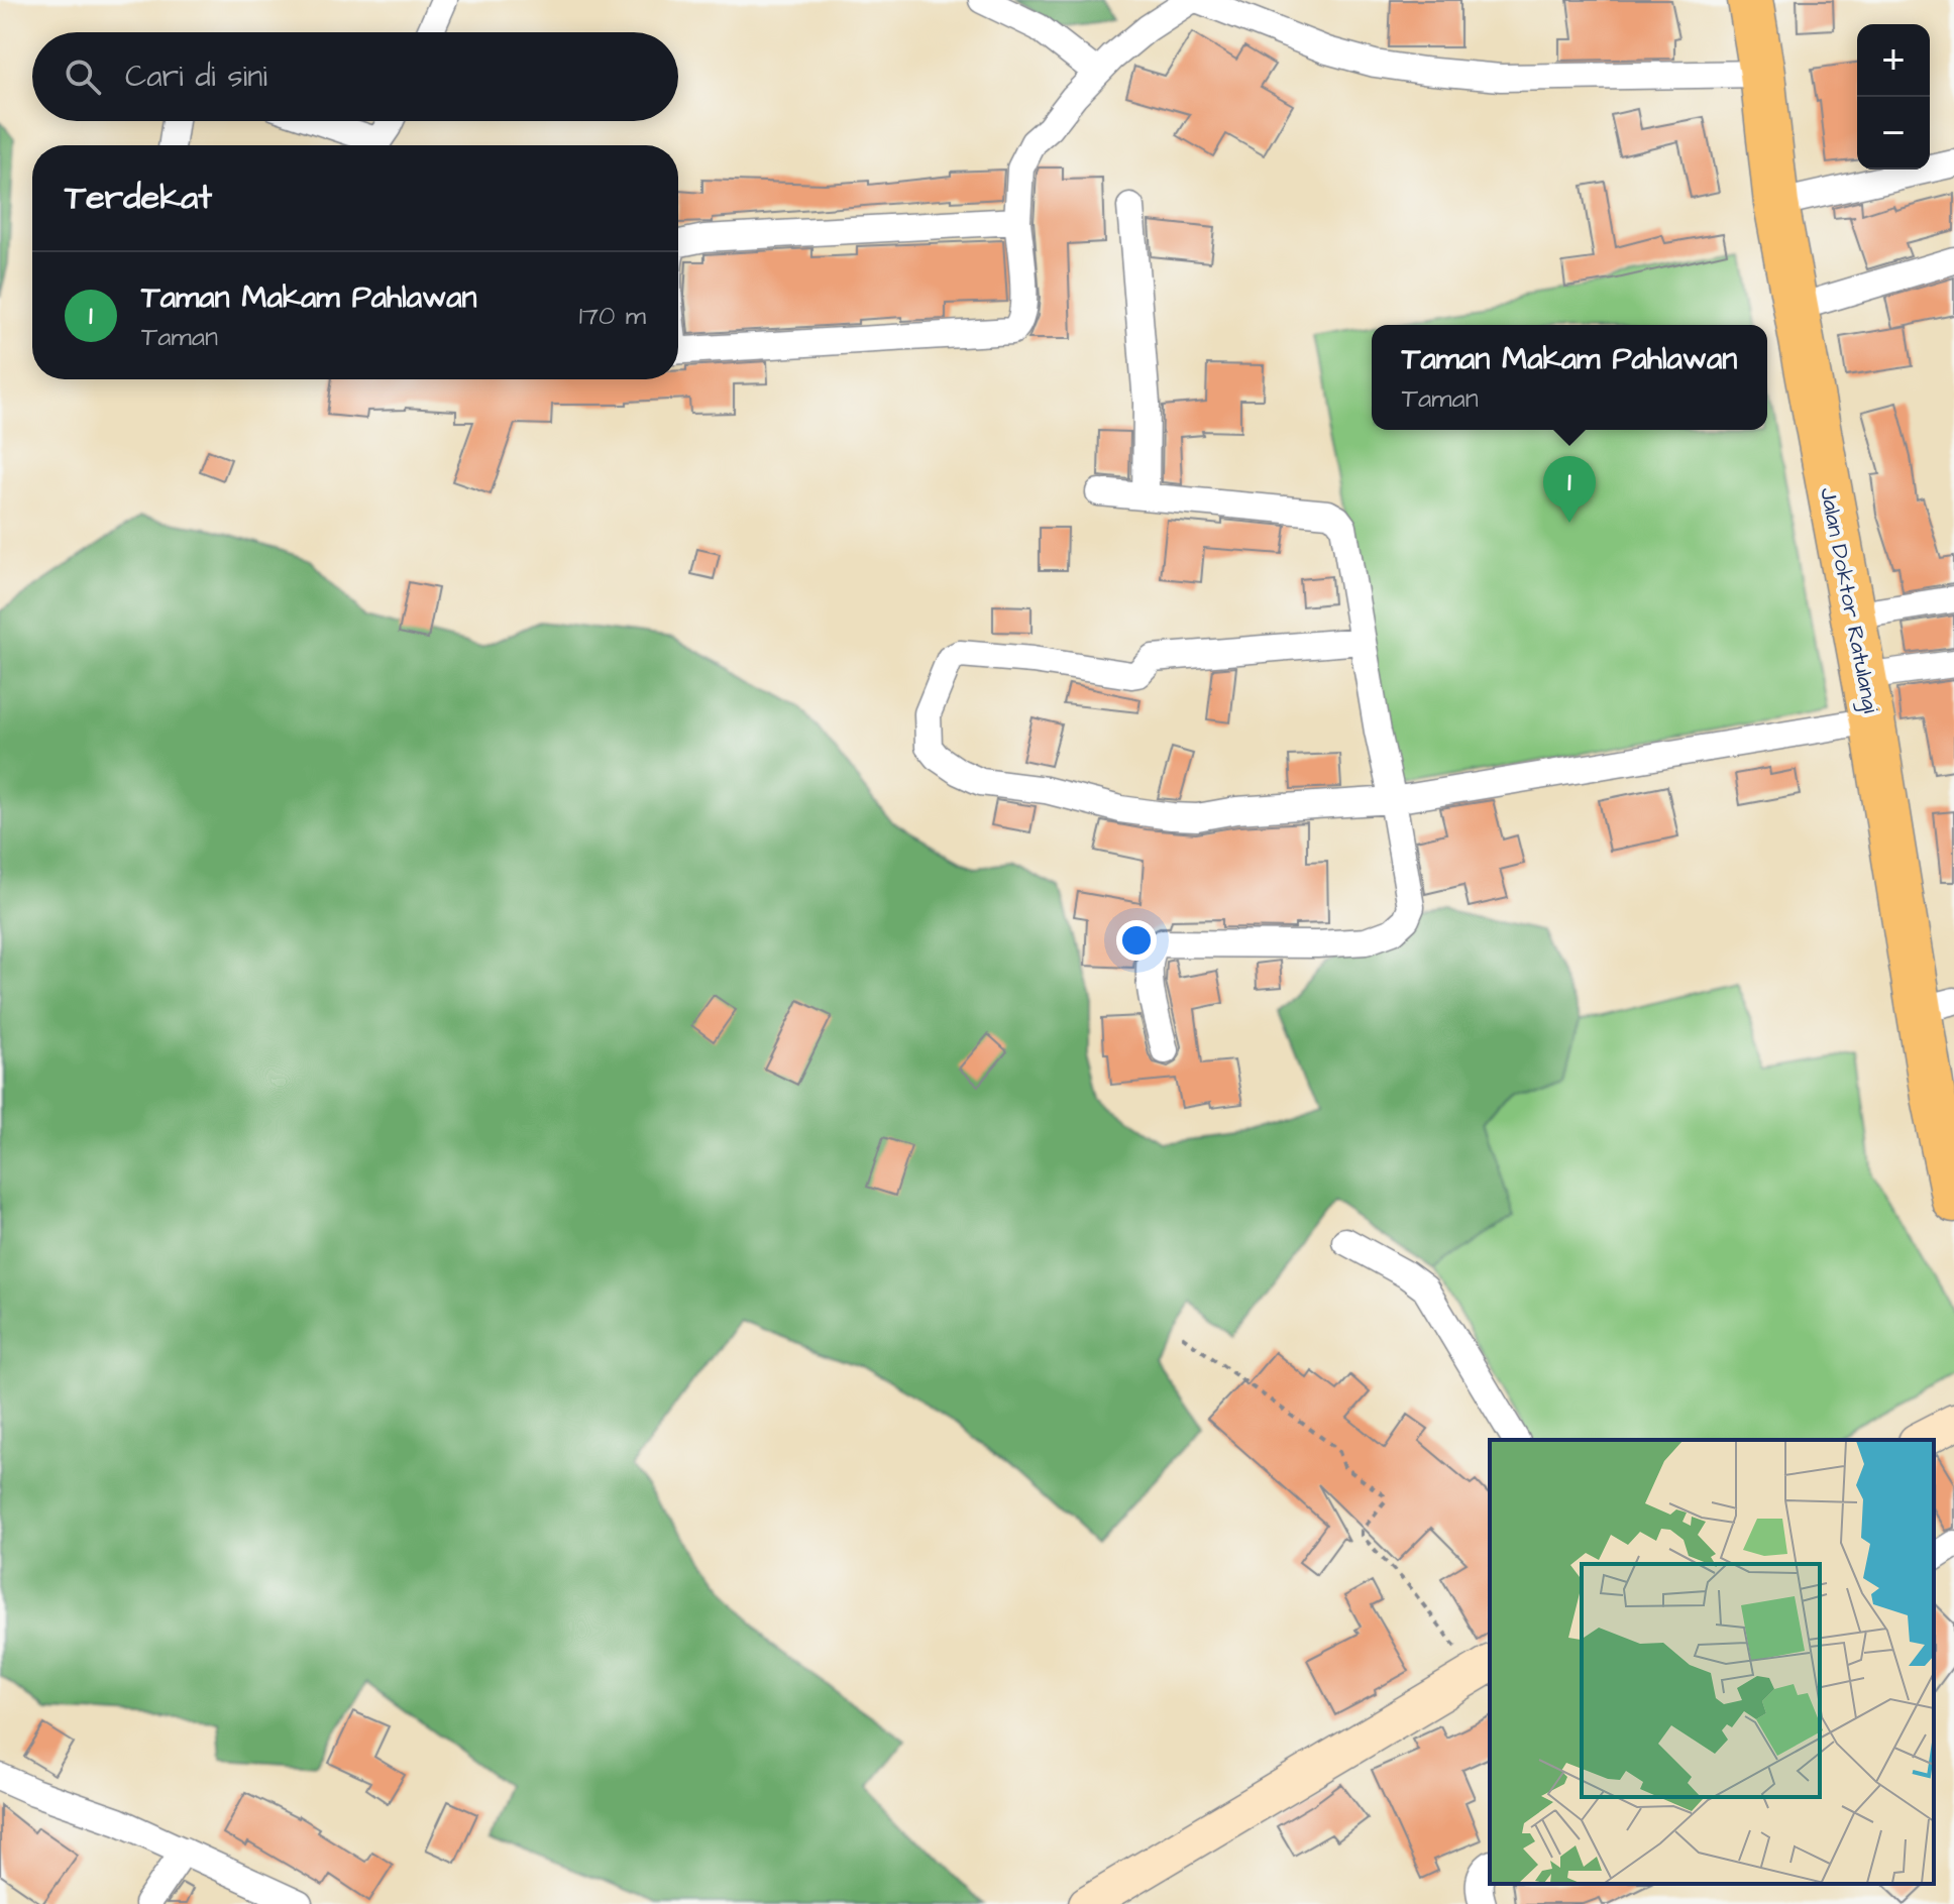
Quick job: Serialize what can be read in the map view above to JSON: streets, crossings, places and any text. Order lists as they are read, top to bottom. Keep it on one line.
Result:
{"streets":{"highway":["Jalan Doktor Ratulangi"]},"page":{"map_buttons":["+","−"],"search":"Cari di sini","heading":"Terdekat","list":[{"mark":"1","name":"Taman Makam Pahlawan","note":"Taman","value":"170 m"}],"popup":["Taman Makam Pahlawan","Taman"],"pins":"1"}}
